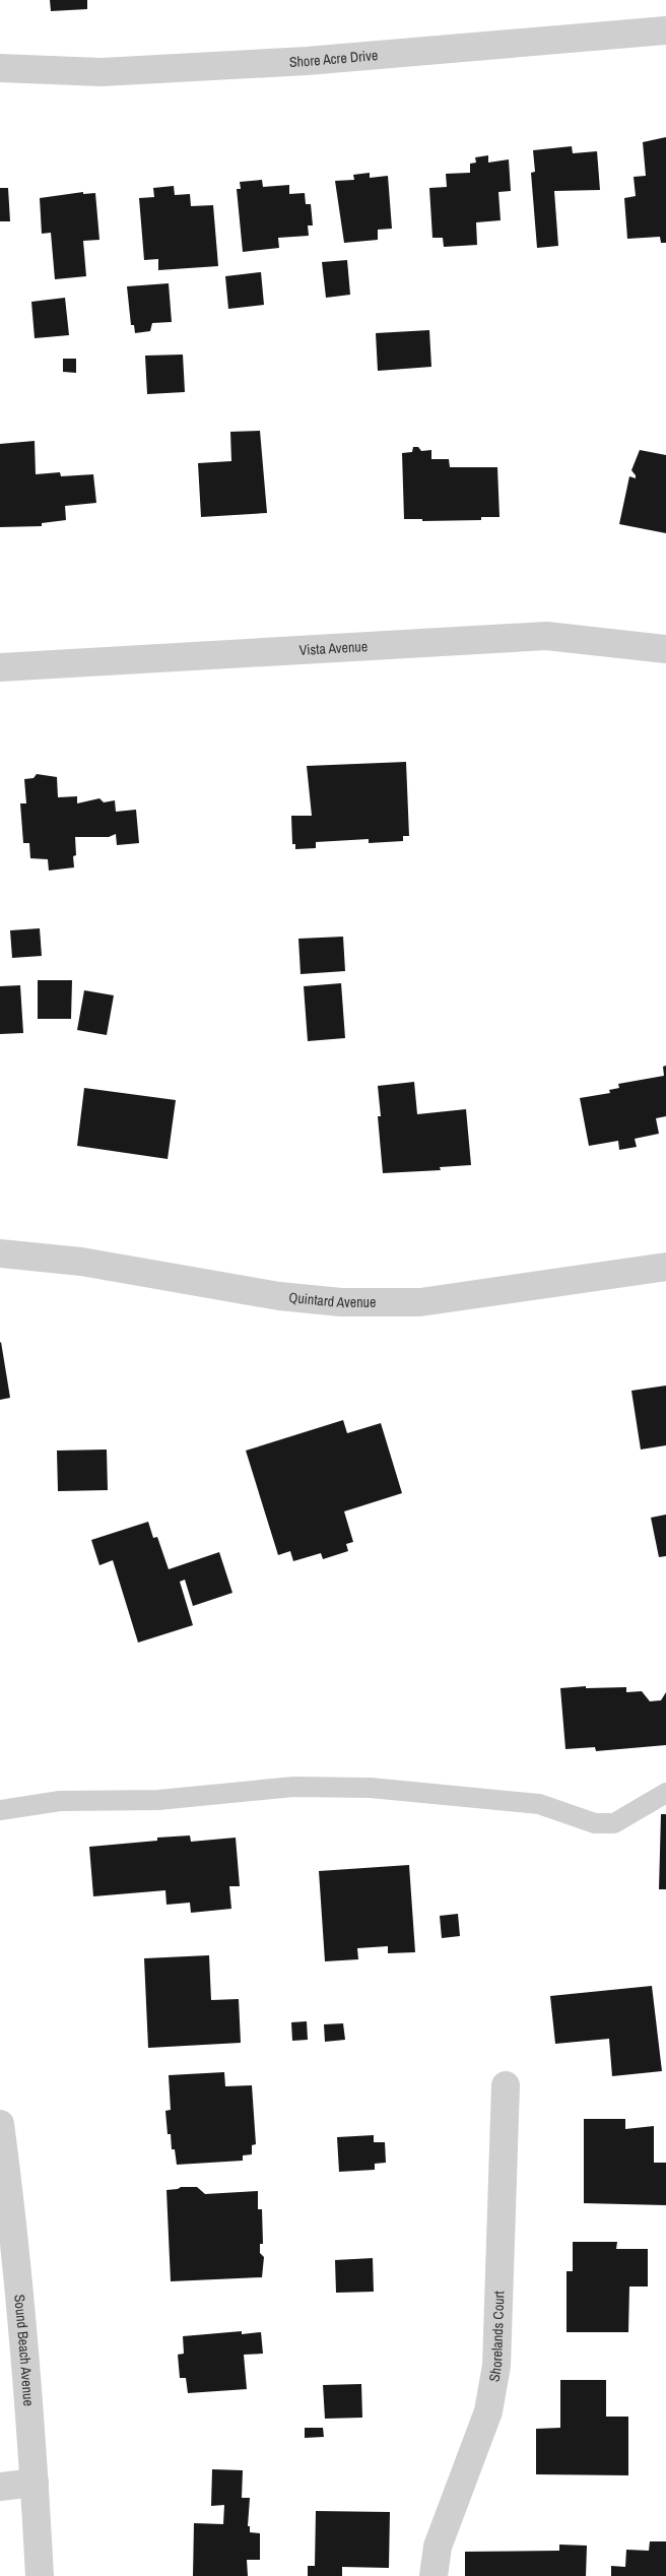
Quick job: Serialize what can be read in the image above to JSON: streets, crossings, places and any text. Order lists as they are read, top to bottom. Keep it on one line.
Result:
{"streets":{"street":["Shore Acre Drive","Vista Avenue","Quintard Avenue","Shorelands Court","Sound Beach Avenue"]}}
